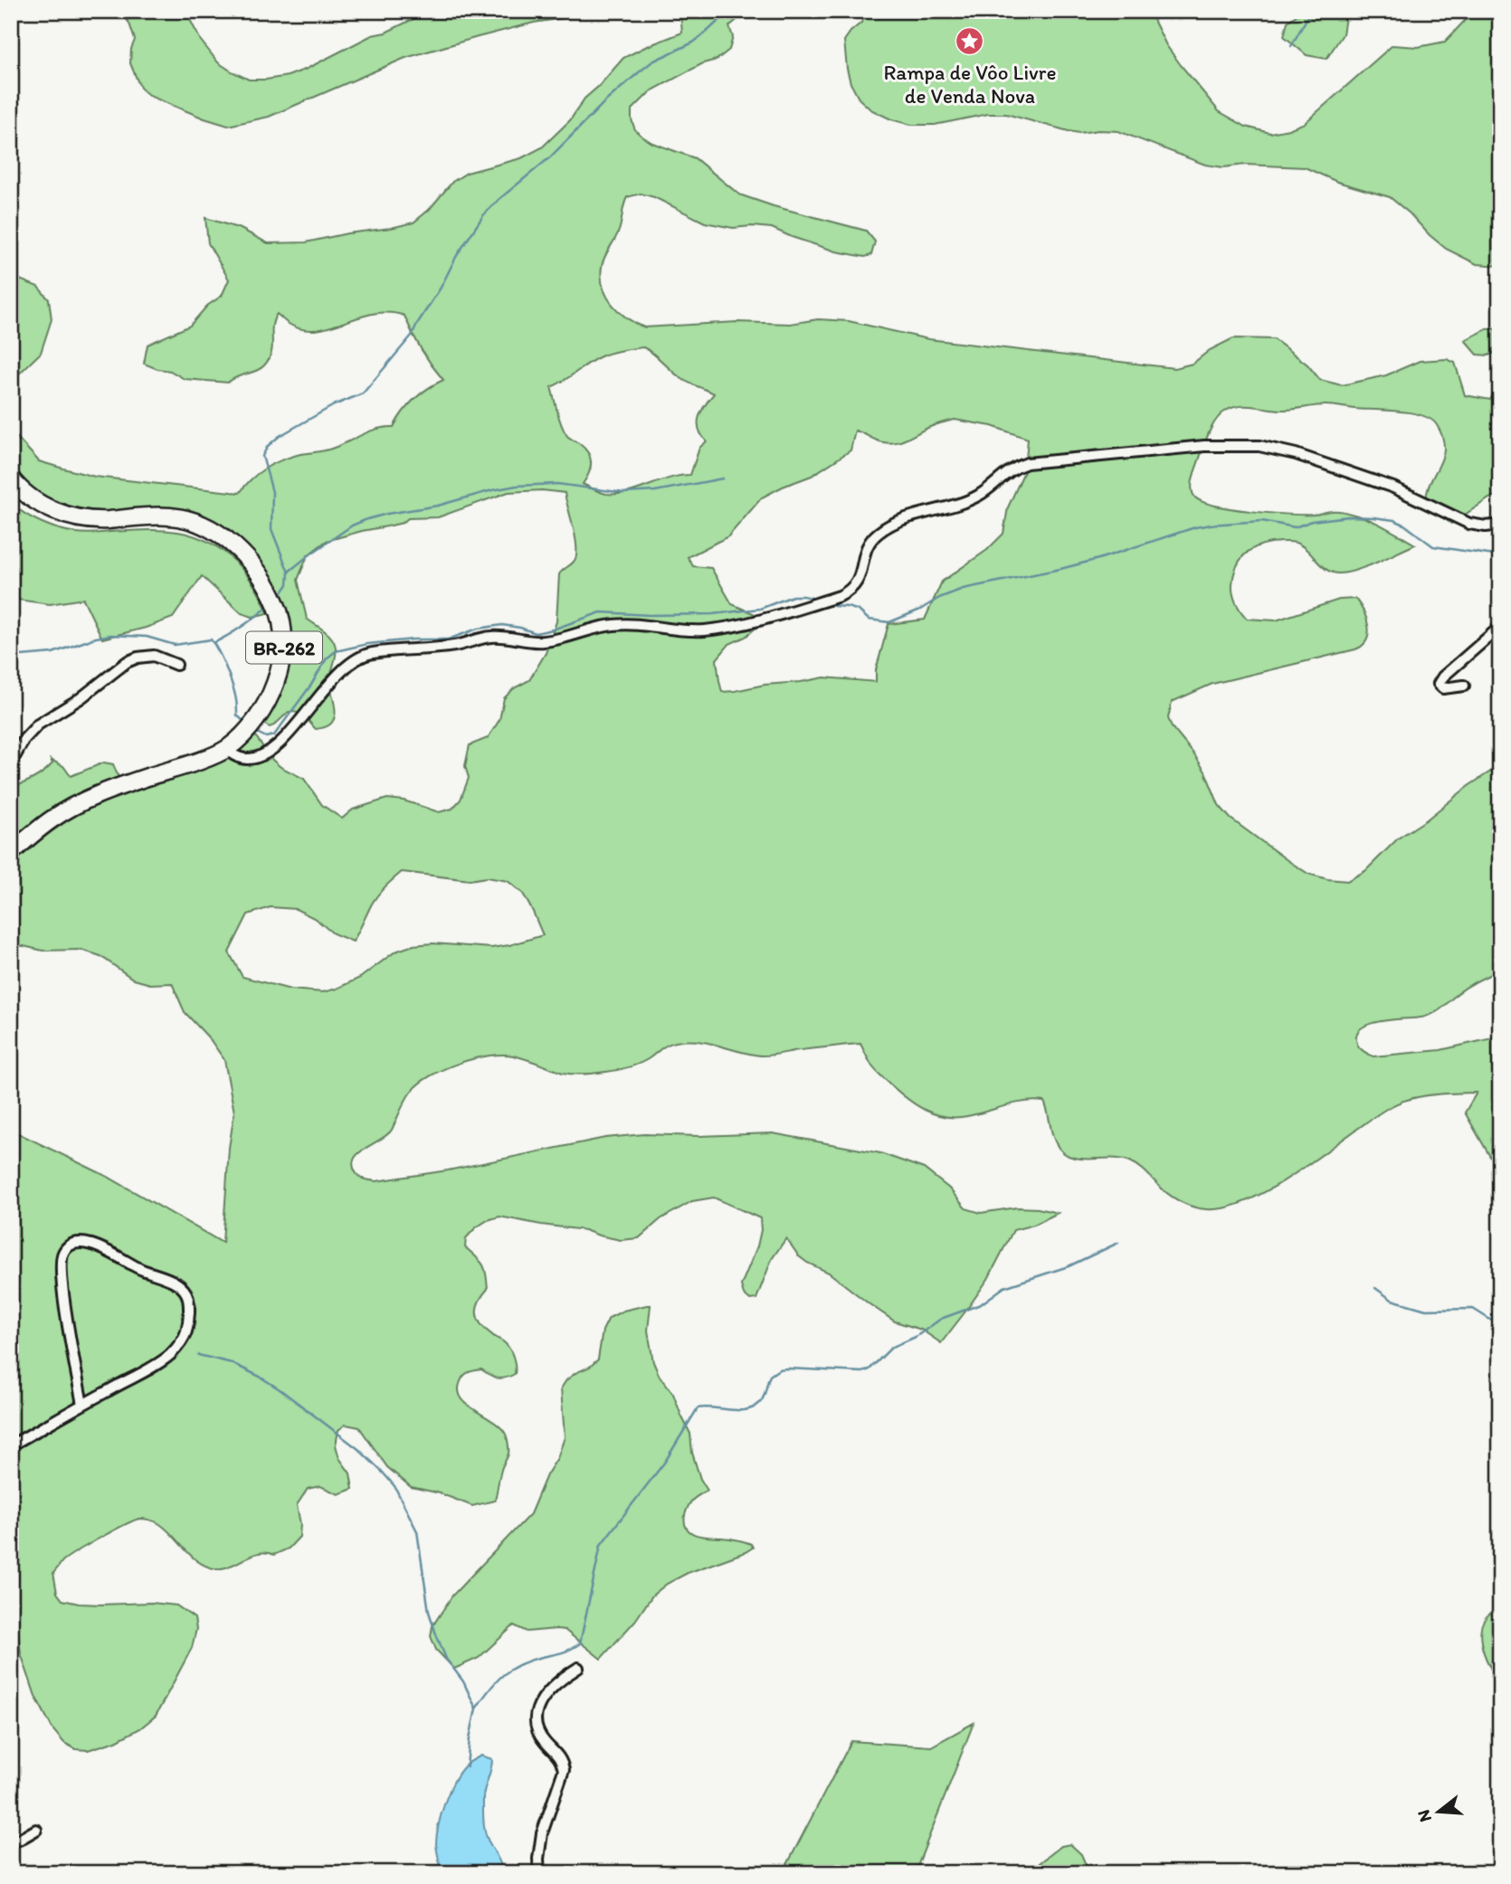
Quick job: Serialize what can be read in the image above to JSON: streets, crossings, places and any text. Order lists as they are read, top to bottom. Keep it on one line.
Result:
{"streets":{"highway":["BR-262"]},"places":{"place":["Rampa de Vôo Livre de Venda Nova"]},"north":"left"}
